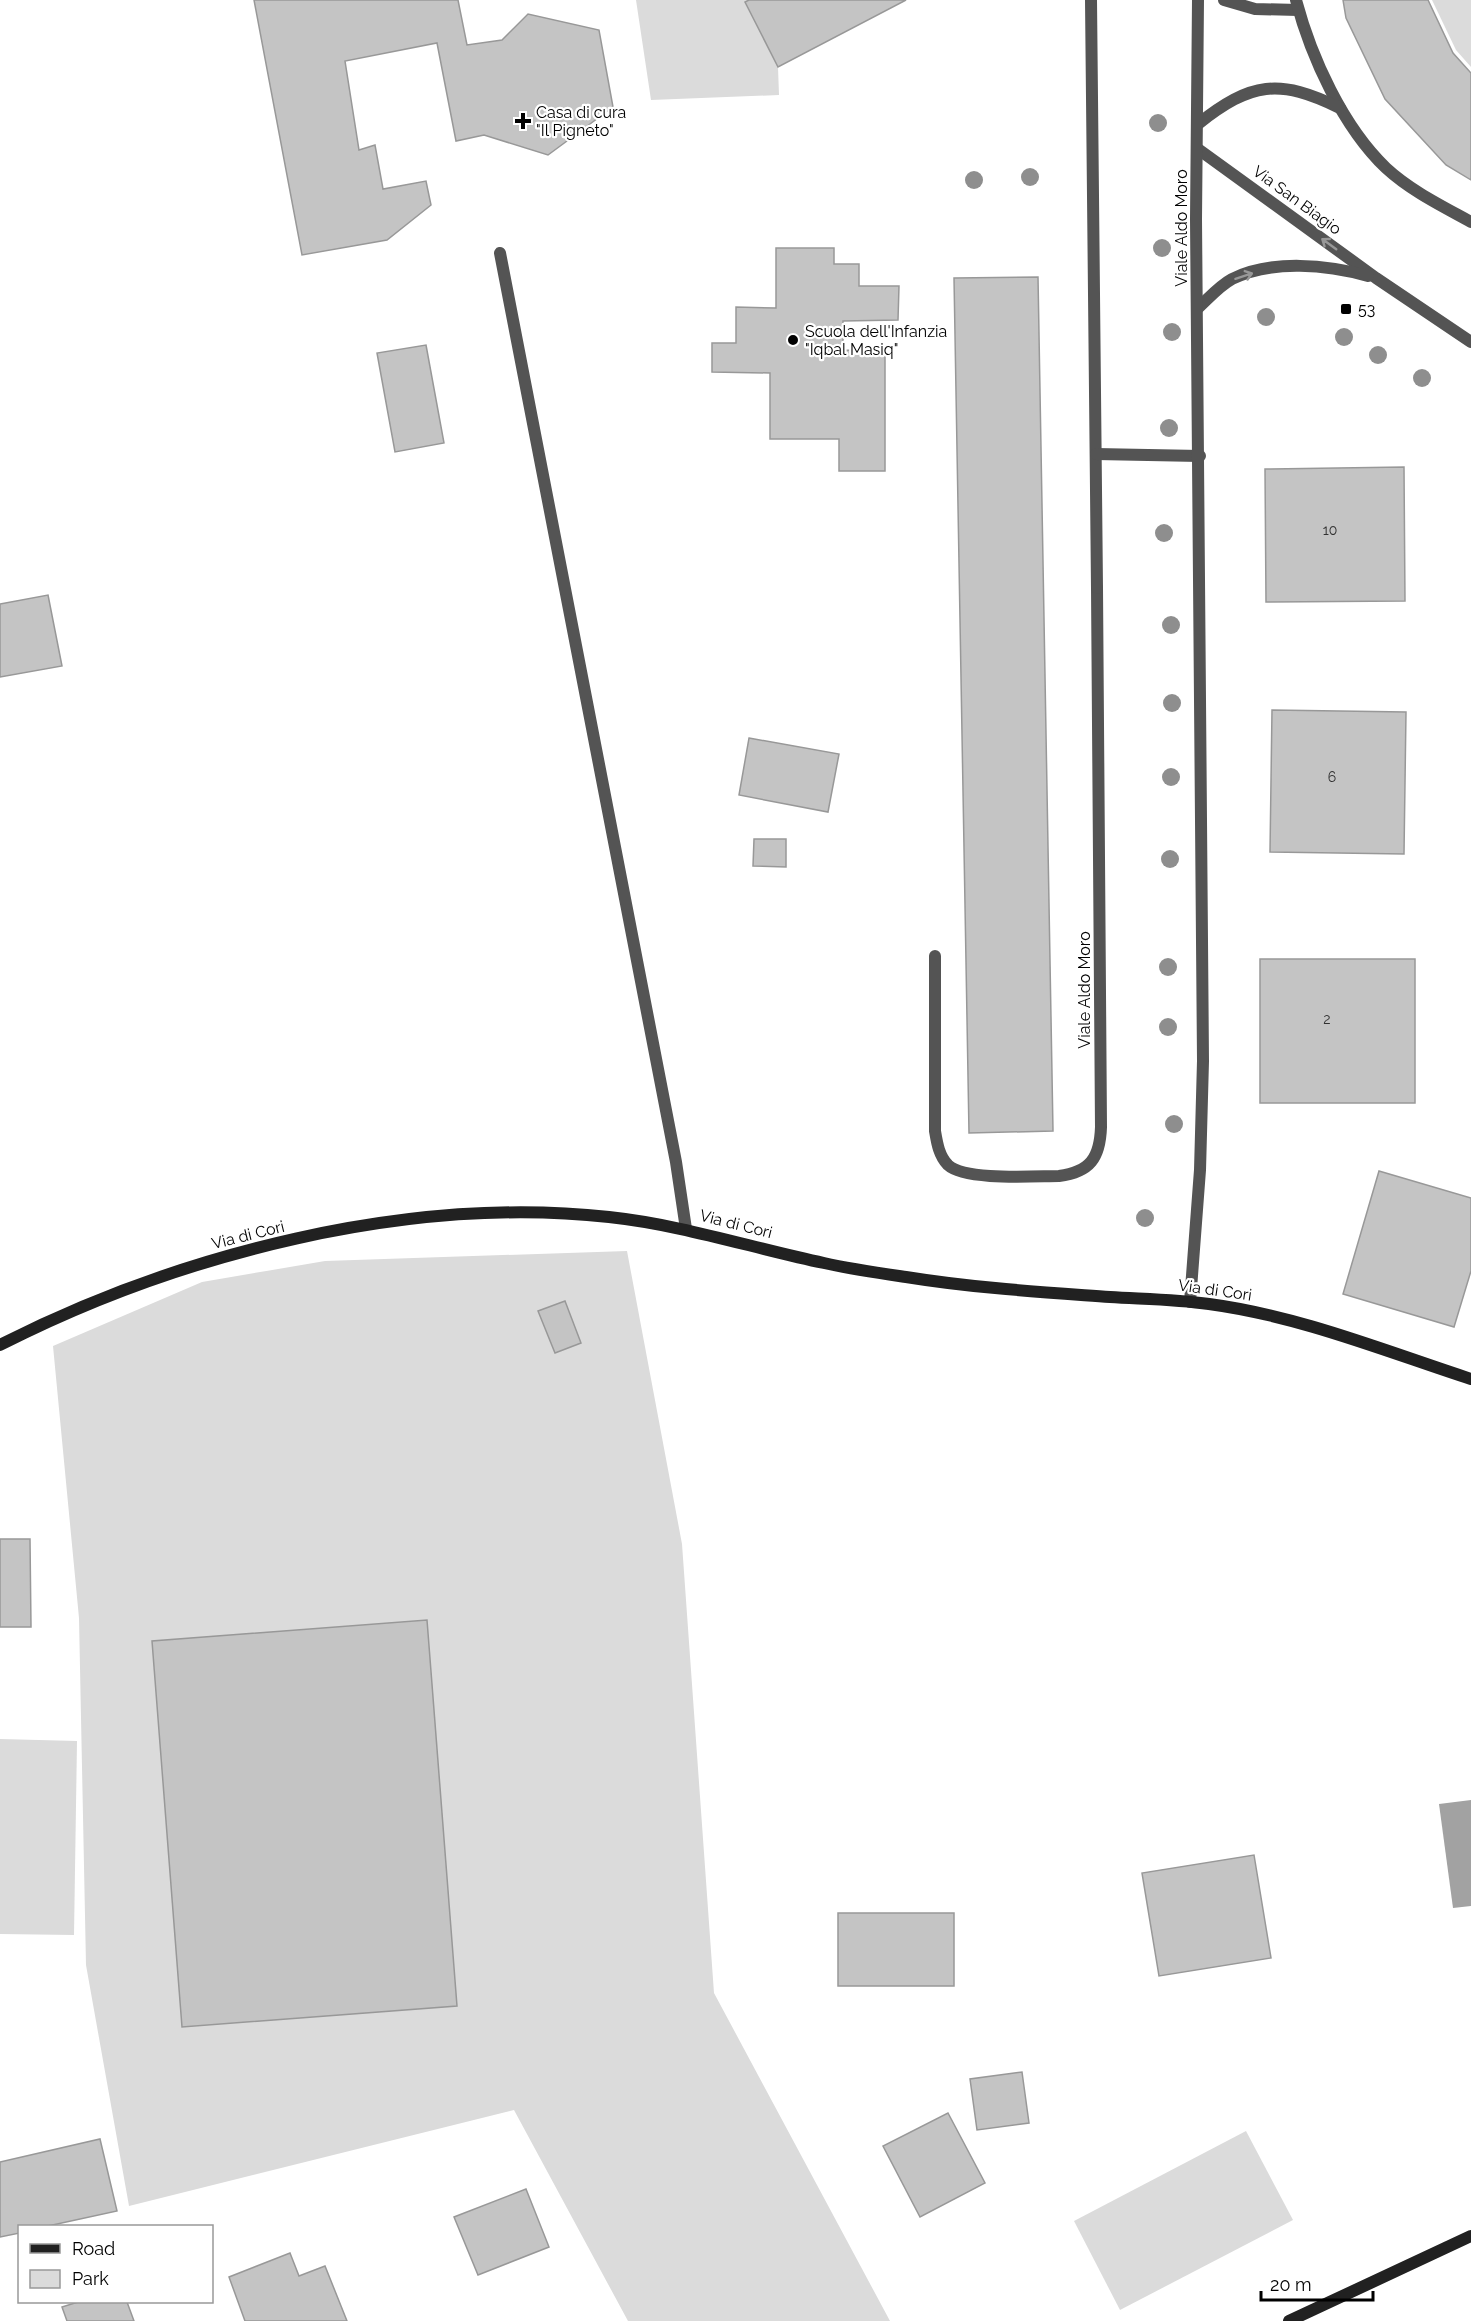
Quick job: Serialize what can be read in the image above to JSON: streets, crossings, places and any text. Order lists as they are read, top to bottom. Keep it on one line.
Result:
{"streets":{"main road":["Via di Cori"],"street":["Via San Biagio","Viale Aldo Moro"]},"crossings":[["Via San Biagio","Viale Aldo Moro"],["Viale Aldo Moro","Via di Cori"]],"places":{"health":["Casa di cura \"Il Pigneto\""],"transit":["53"],"other":["Scuola dell'Infanzia \"Iqbal Masiq\""]},"house_numbers":["10","6","2"],"legend":["Road","Park"],"scale_bar":"20 m"}
